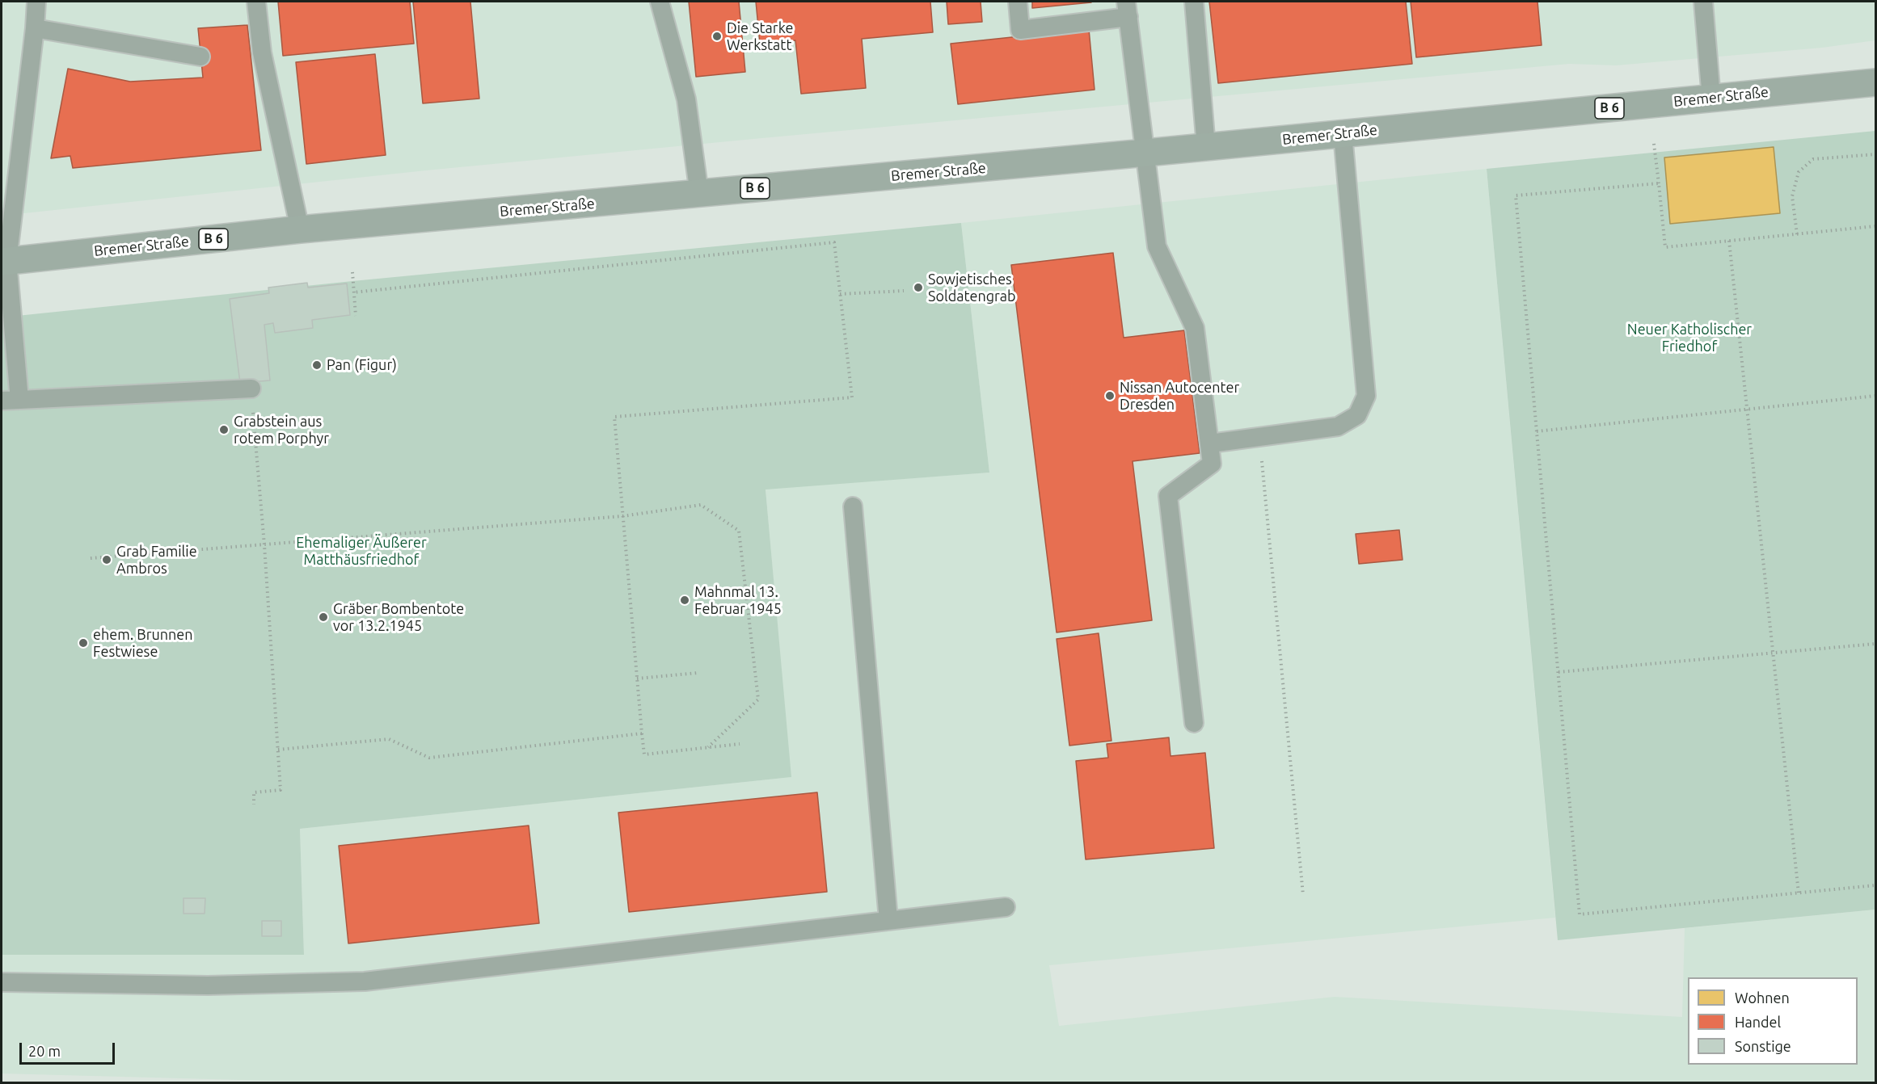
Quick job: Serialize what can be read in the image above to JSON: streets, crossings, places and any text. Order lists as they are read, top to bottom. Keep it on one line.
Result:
{"streets":{"main road":["Bremer Straße","B 6"]},"parks":["Neuer Katholischer Friedhof","Ehemaliger Äußerer Matthäusfriedhof"],"places":["Die Starke Werkstatt","Sowjetisches Soldatengrab","Pan (Figur)","Nissan Autocenter Dresden","Grabstein aus rotem Porphyr","Grab Familie Ambros","Mahnmal 13. Februar 1945","Gräber Bombentote vor 13.2.1945","ehem. Brunnen Festwiese"],"legend":["Wohnen","Handel","Sonstige"],"scale_bar":"20 m"}
